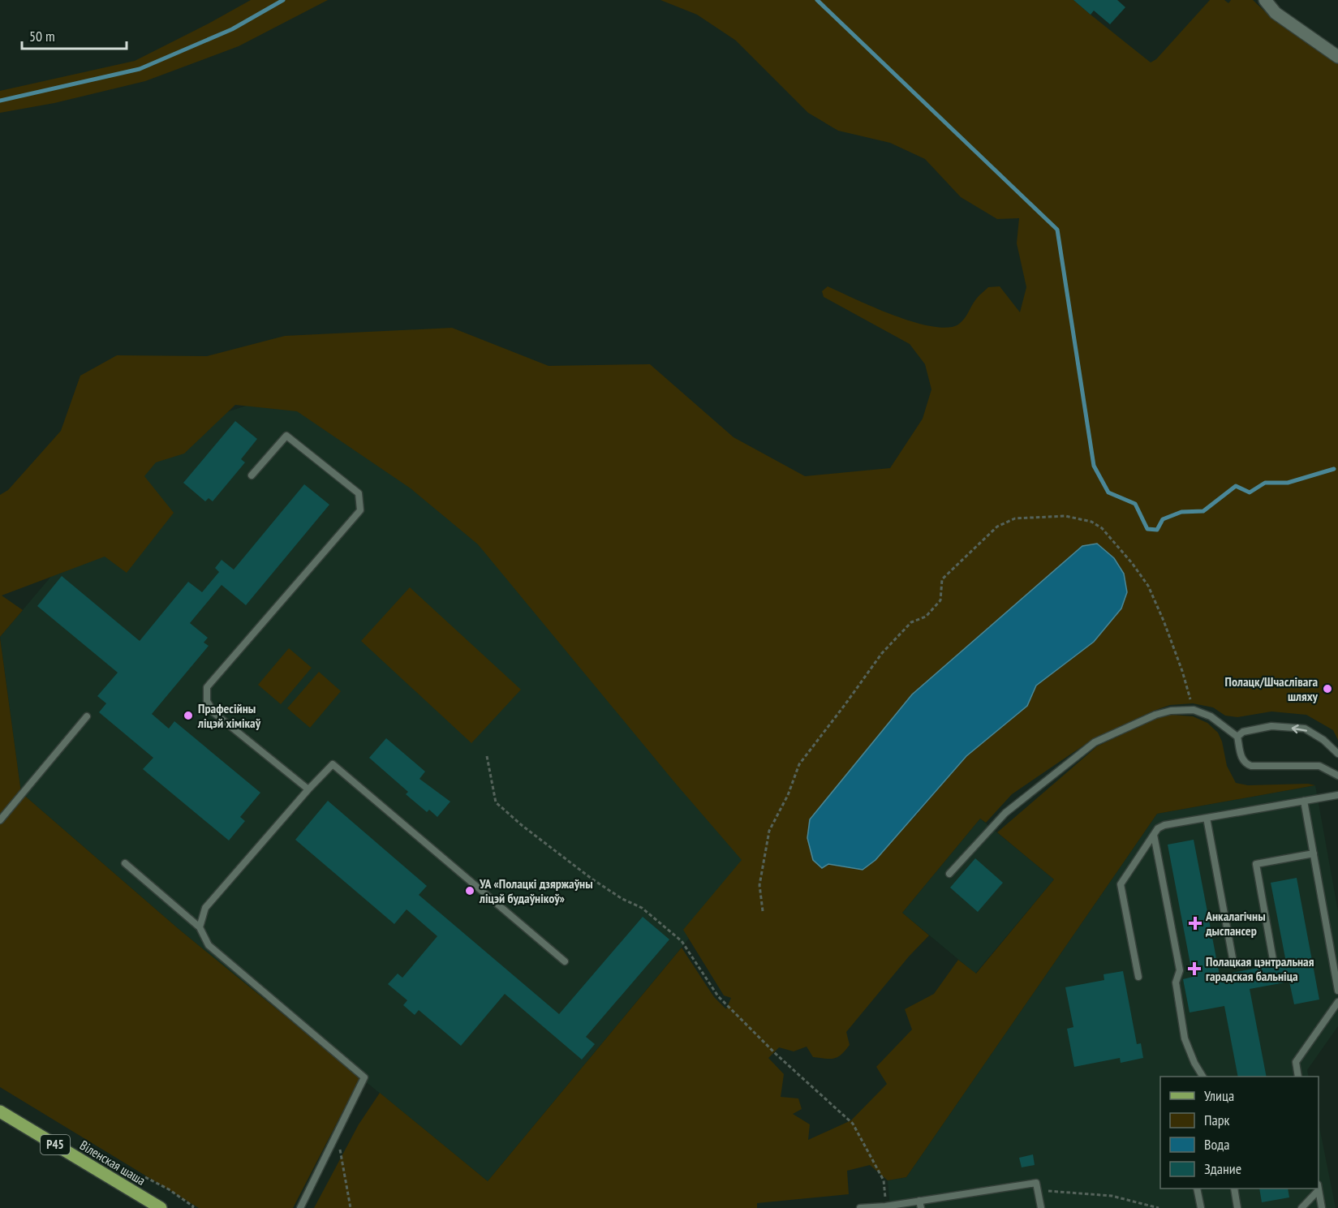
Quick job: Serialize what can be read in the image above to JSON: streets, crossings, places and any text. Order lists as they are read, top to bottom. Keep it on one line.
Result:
{"streets":{"main road":["Р45","Віленская шаша"]},"places":{"other":["Полацк/Шчаслівага шляху","Прафесійны ліцэй хімікаў","УА «Полацкі дзяржаўны ліцэй будаўнікоў»"],"health":["Анкалагічны дыспансер","Полацкая цэнтральная гарадская бальніца"]},"legend":["Улица","Парк","Вода","Здание"],"scale_bar":"50 m"}
